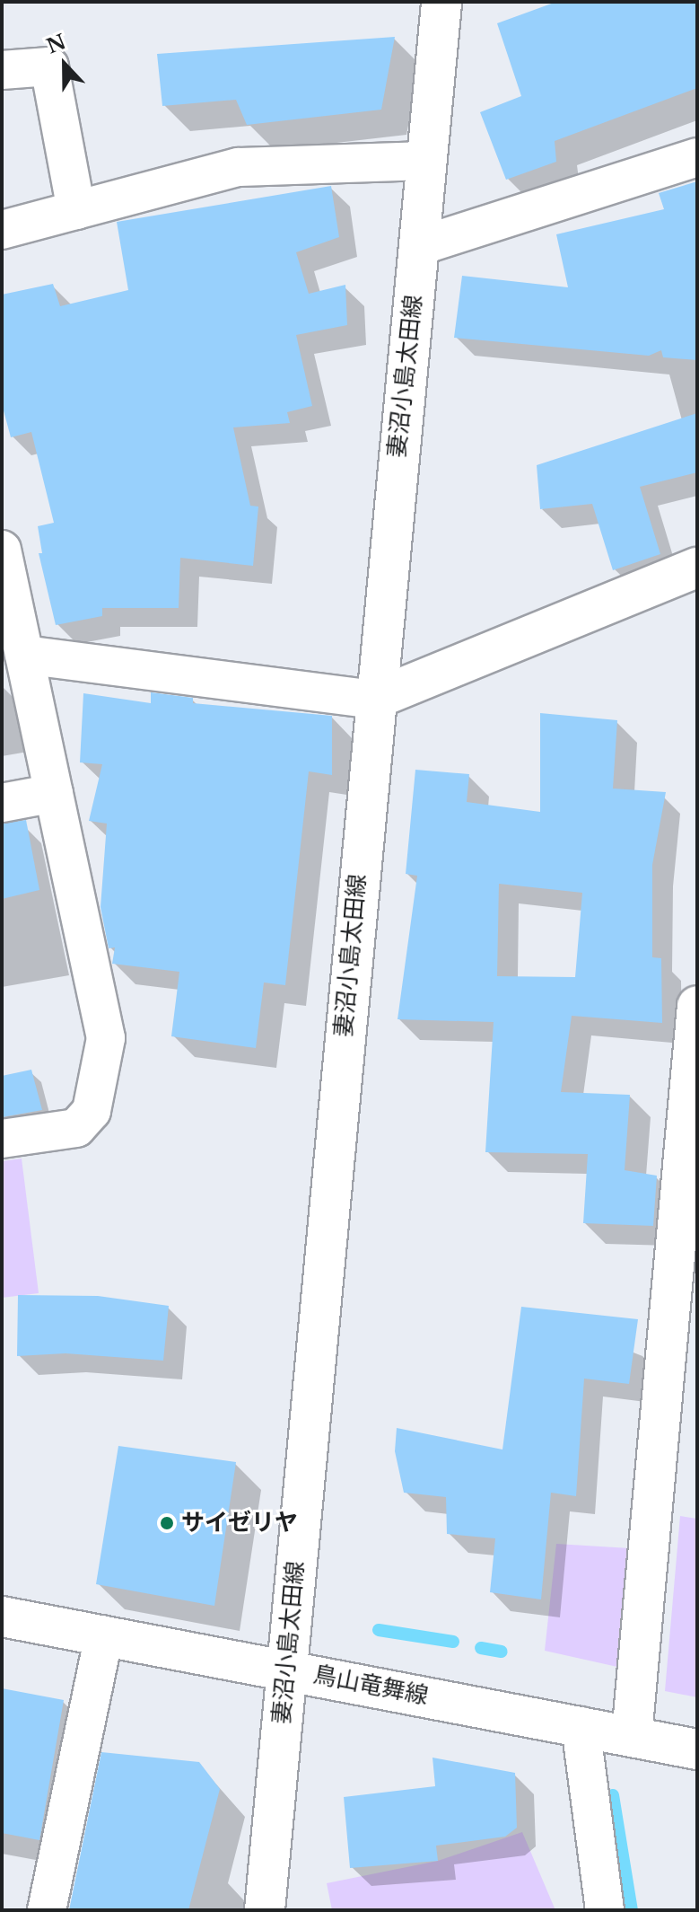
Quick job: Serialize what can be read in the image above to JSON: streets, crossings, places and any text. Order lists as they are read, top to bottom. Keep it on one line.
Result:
{"streets":{"main road":["妻沼小島太田線","鳥山竜舞線"]},"crossings":[["妻沼小島太田線","鳥山竜舞線"]],"places":["サイゼリヤ"],"north":"top"}
